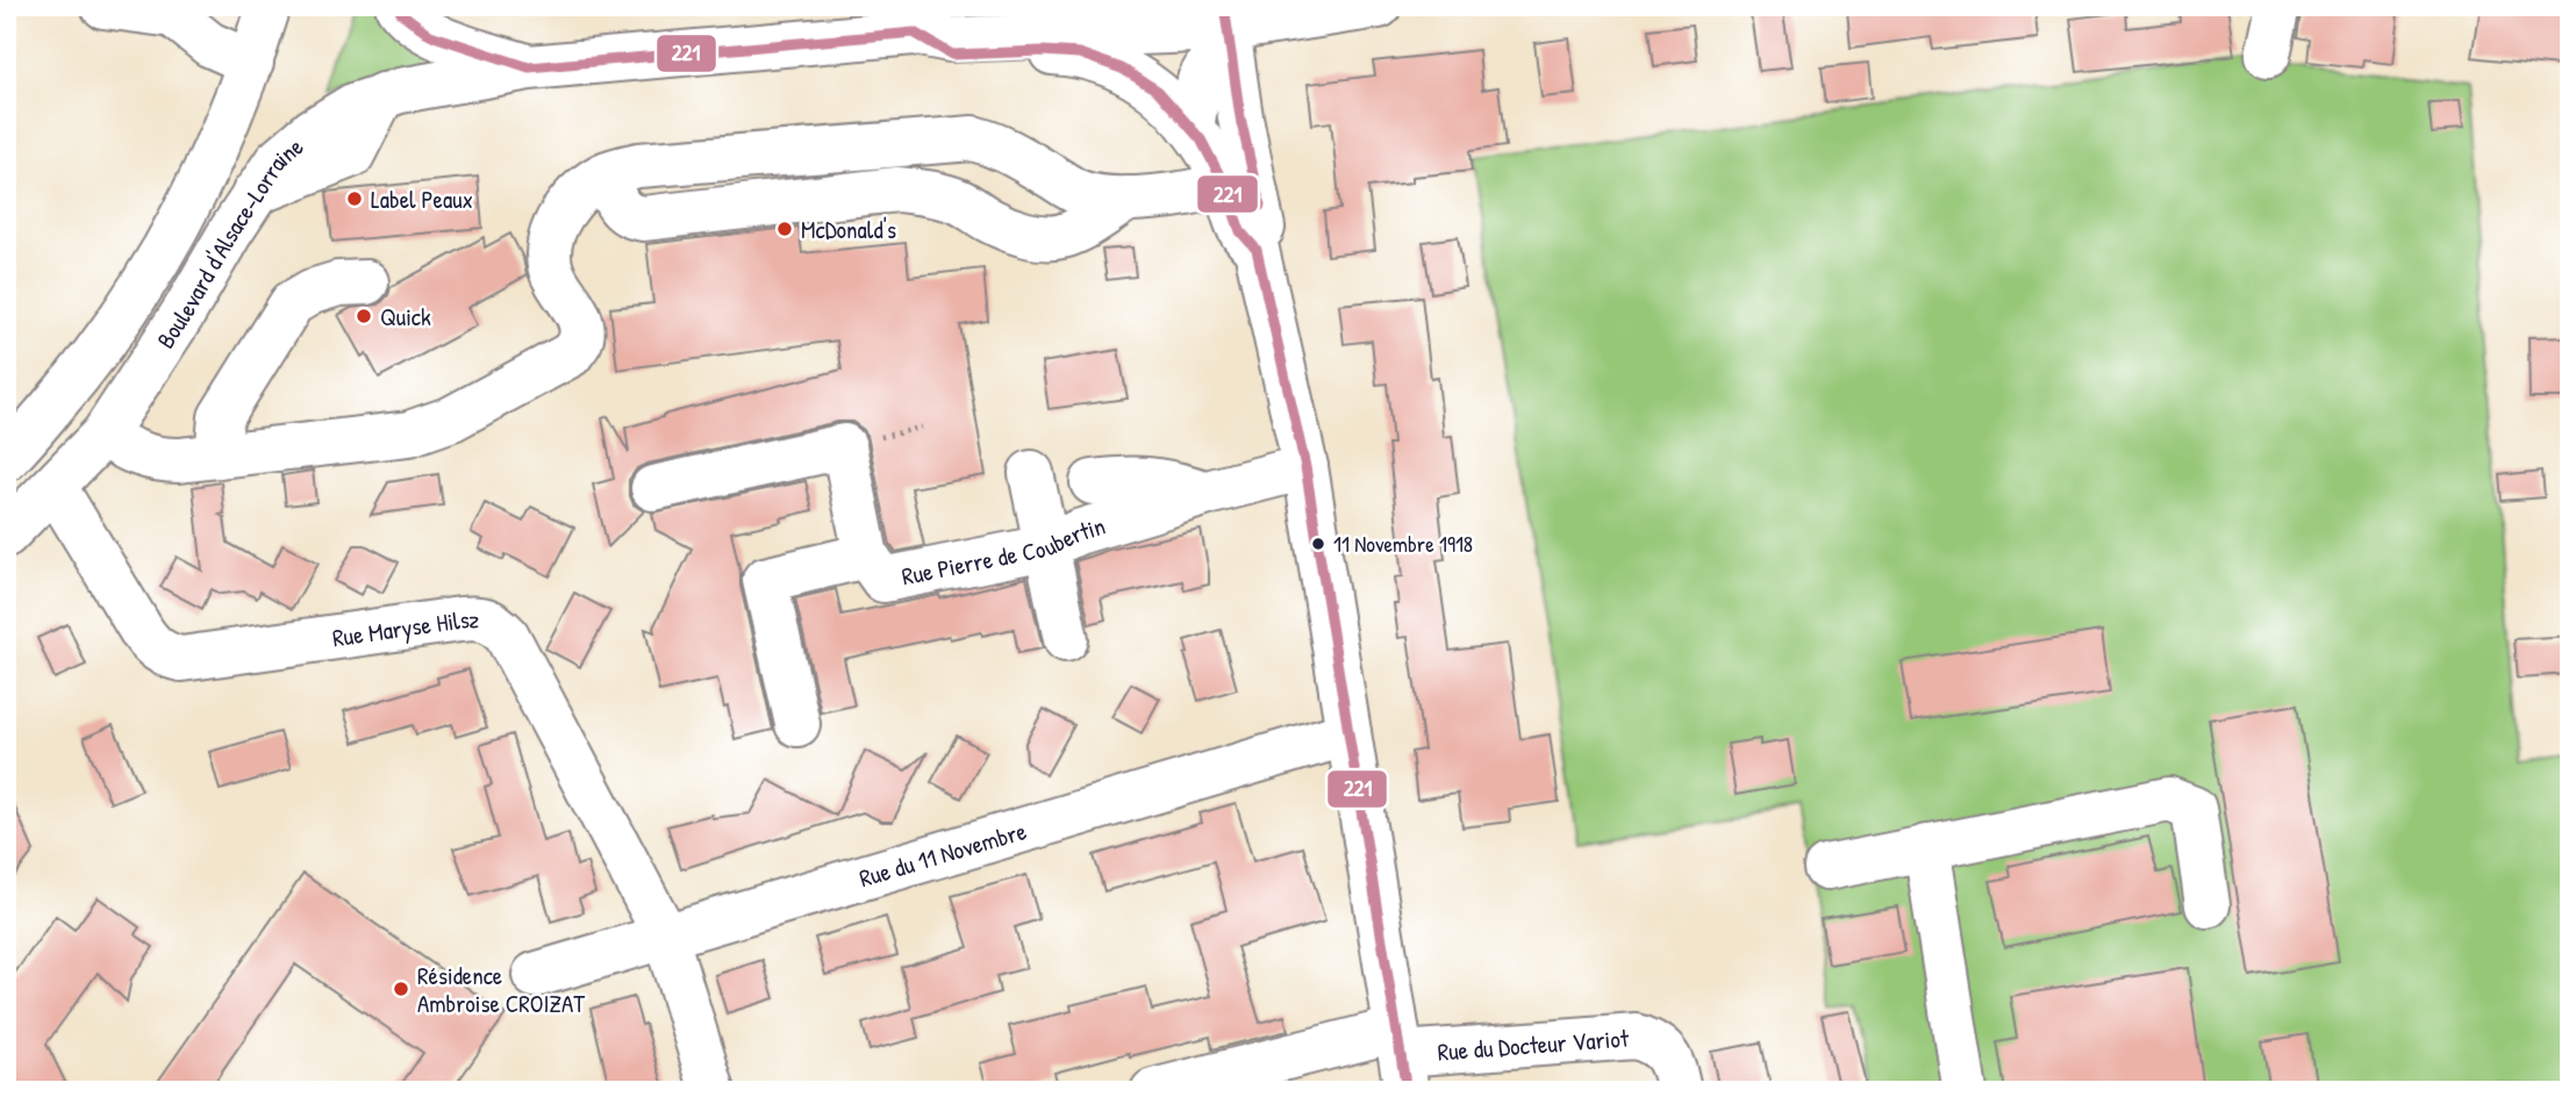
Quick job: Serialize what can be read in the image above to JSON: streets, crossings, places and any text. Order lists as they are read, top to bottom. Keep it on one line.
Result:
{"streets":{"main road":["Boulevard d'Alsace-Lorraine","Rue Pierre de Coubertin","Rue Maryse Hilsz","Rue du 11 Novembre","Rue du Docteur Variot"]},"crossings":[["Boulevard d'Alsace-Lorraine","Rue Maryse Hilsz"],["Rue Maryse Hilsz","Rue du 11 Novembre"]],"places":["Label Peaux","McDonald's","Quick","11 Novembre 1918","Résidence Ambroise CROIZAT"],"lines":["transit line 221"]}
